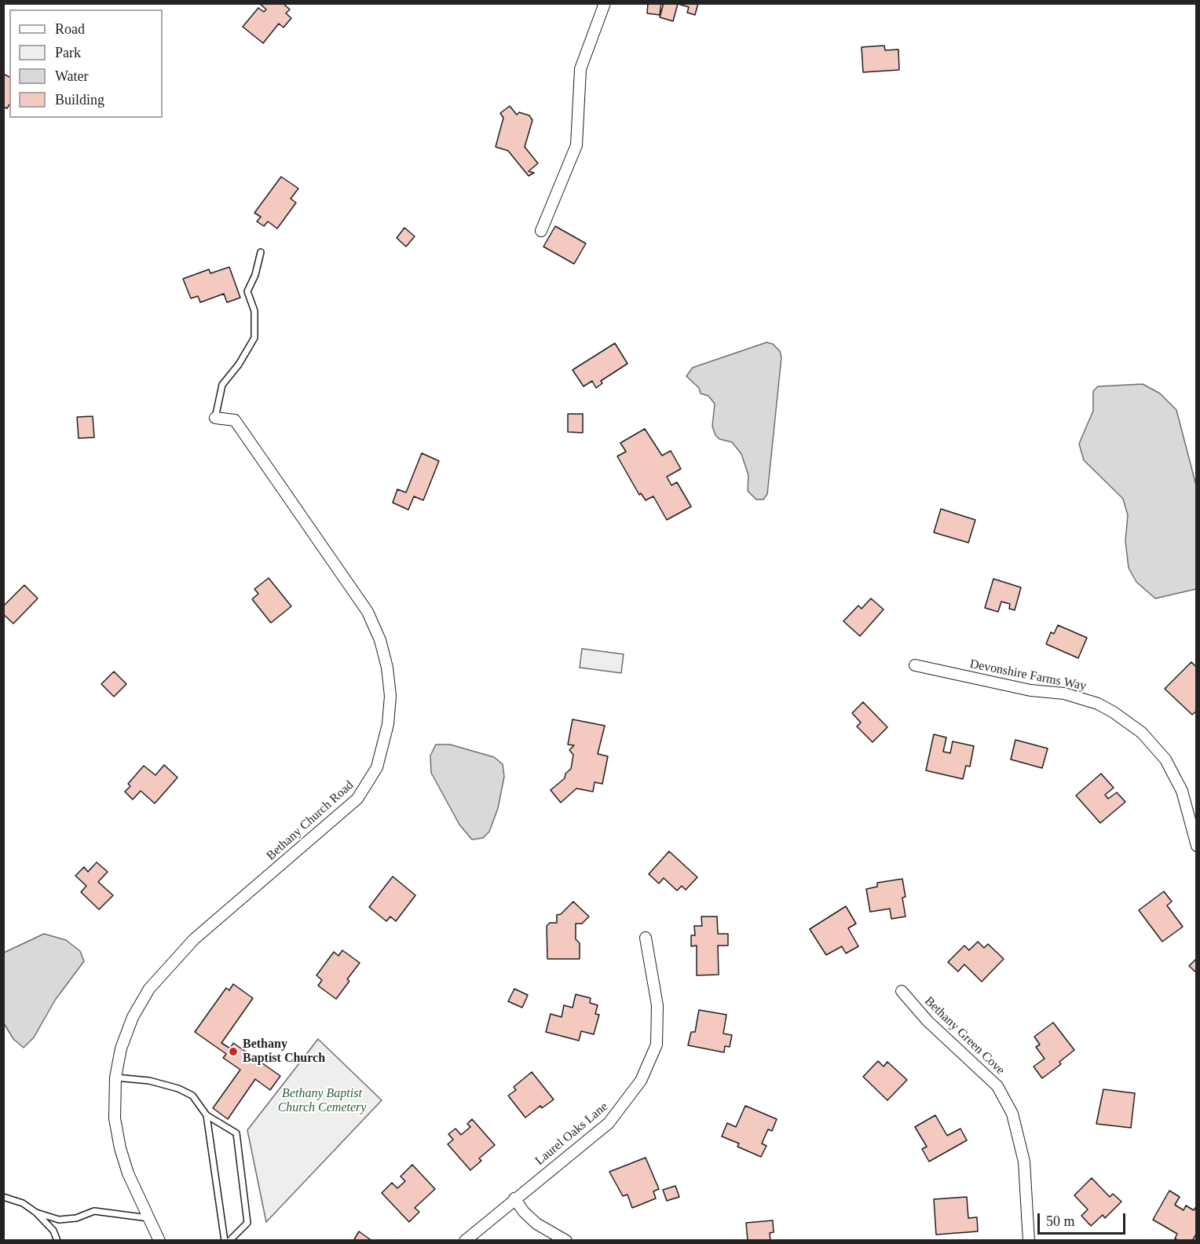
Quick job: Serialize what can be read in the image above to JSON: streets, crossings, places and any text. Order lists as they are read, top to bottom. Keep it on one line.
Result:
{"streets":{"street":["Devonshire Farms Way","Bethany Church Road","Bethany Green Cove","Laurel Oaks Lane"]},"parks":["Bethany Baptist Church Cemetery"],"places":["Bethany Baptist Church"],"legend":["Road","Park","Water","Building"],"scale_bar":"50 m"}
